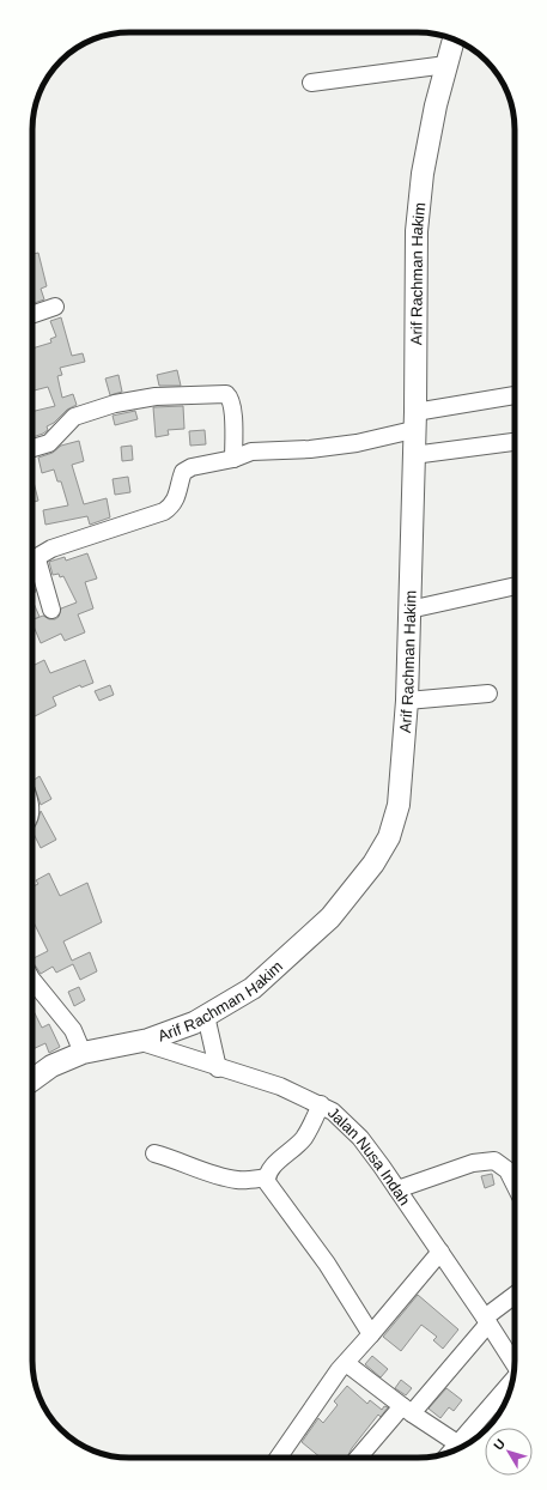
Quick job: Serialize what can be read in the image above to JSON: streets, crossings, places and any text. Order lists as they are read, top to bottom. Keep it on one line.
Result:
{"streets":{"main road":["Arif Rachman Hakim"],"street":["Jalan Nusa Indah"]},"crossings":[["Arif Rachman Hakim","Jalan Nusa Indah"]],"north":"top left"}
